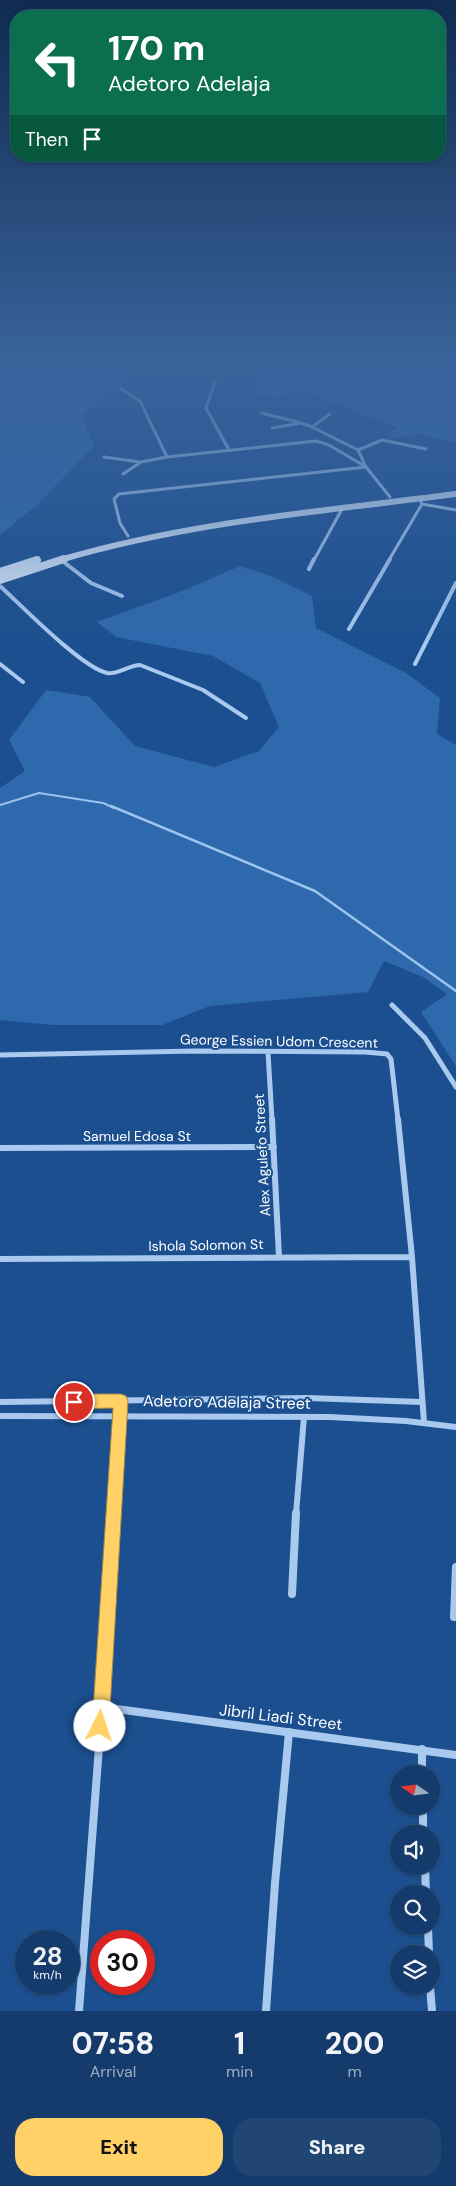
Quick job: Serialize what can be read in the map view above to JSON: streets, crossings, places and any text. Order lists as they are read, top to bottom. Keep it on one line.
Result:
{"streets":{"street":["George Essien Udom Crescent","Samuel Edosa St","Alex Agulefo Street","Ishola Solomon St","Adetoro Adelaja Street","Jibril Liadi Street"]},"crossings":[["George Essien Udom Crescent","Alex Agulefo Street"],["George Essien Udom Crescent","Ishola Solomon St"],["George Essien Udom Crescent","Adetoro Adelaja Street"],["Samuel Edosa St","Alex Agulefo Street"],["Alex Agulefo Street","Ishola Solomon St"]],"north":"left","page":{"turn":["170 m","Adetoro Adelaja"],"then":"Then","speed":"28 km/h","limit":"30","eta":["07:58","Arrival","1","min","200","m"],"buttons":["Exit","Share"]}}
